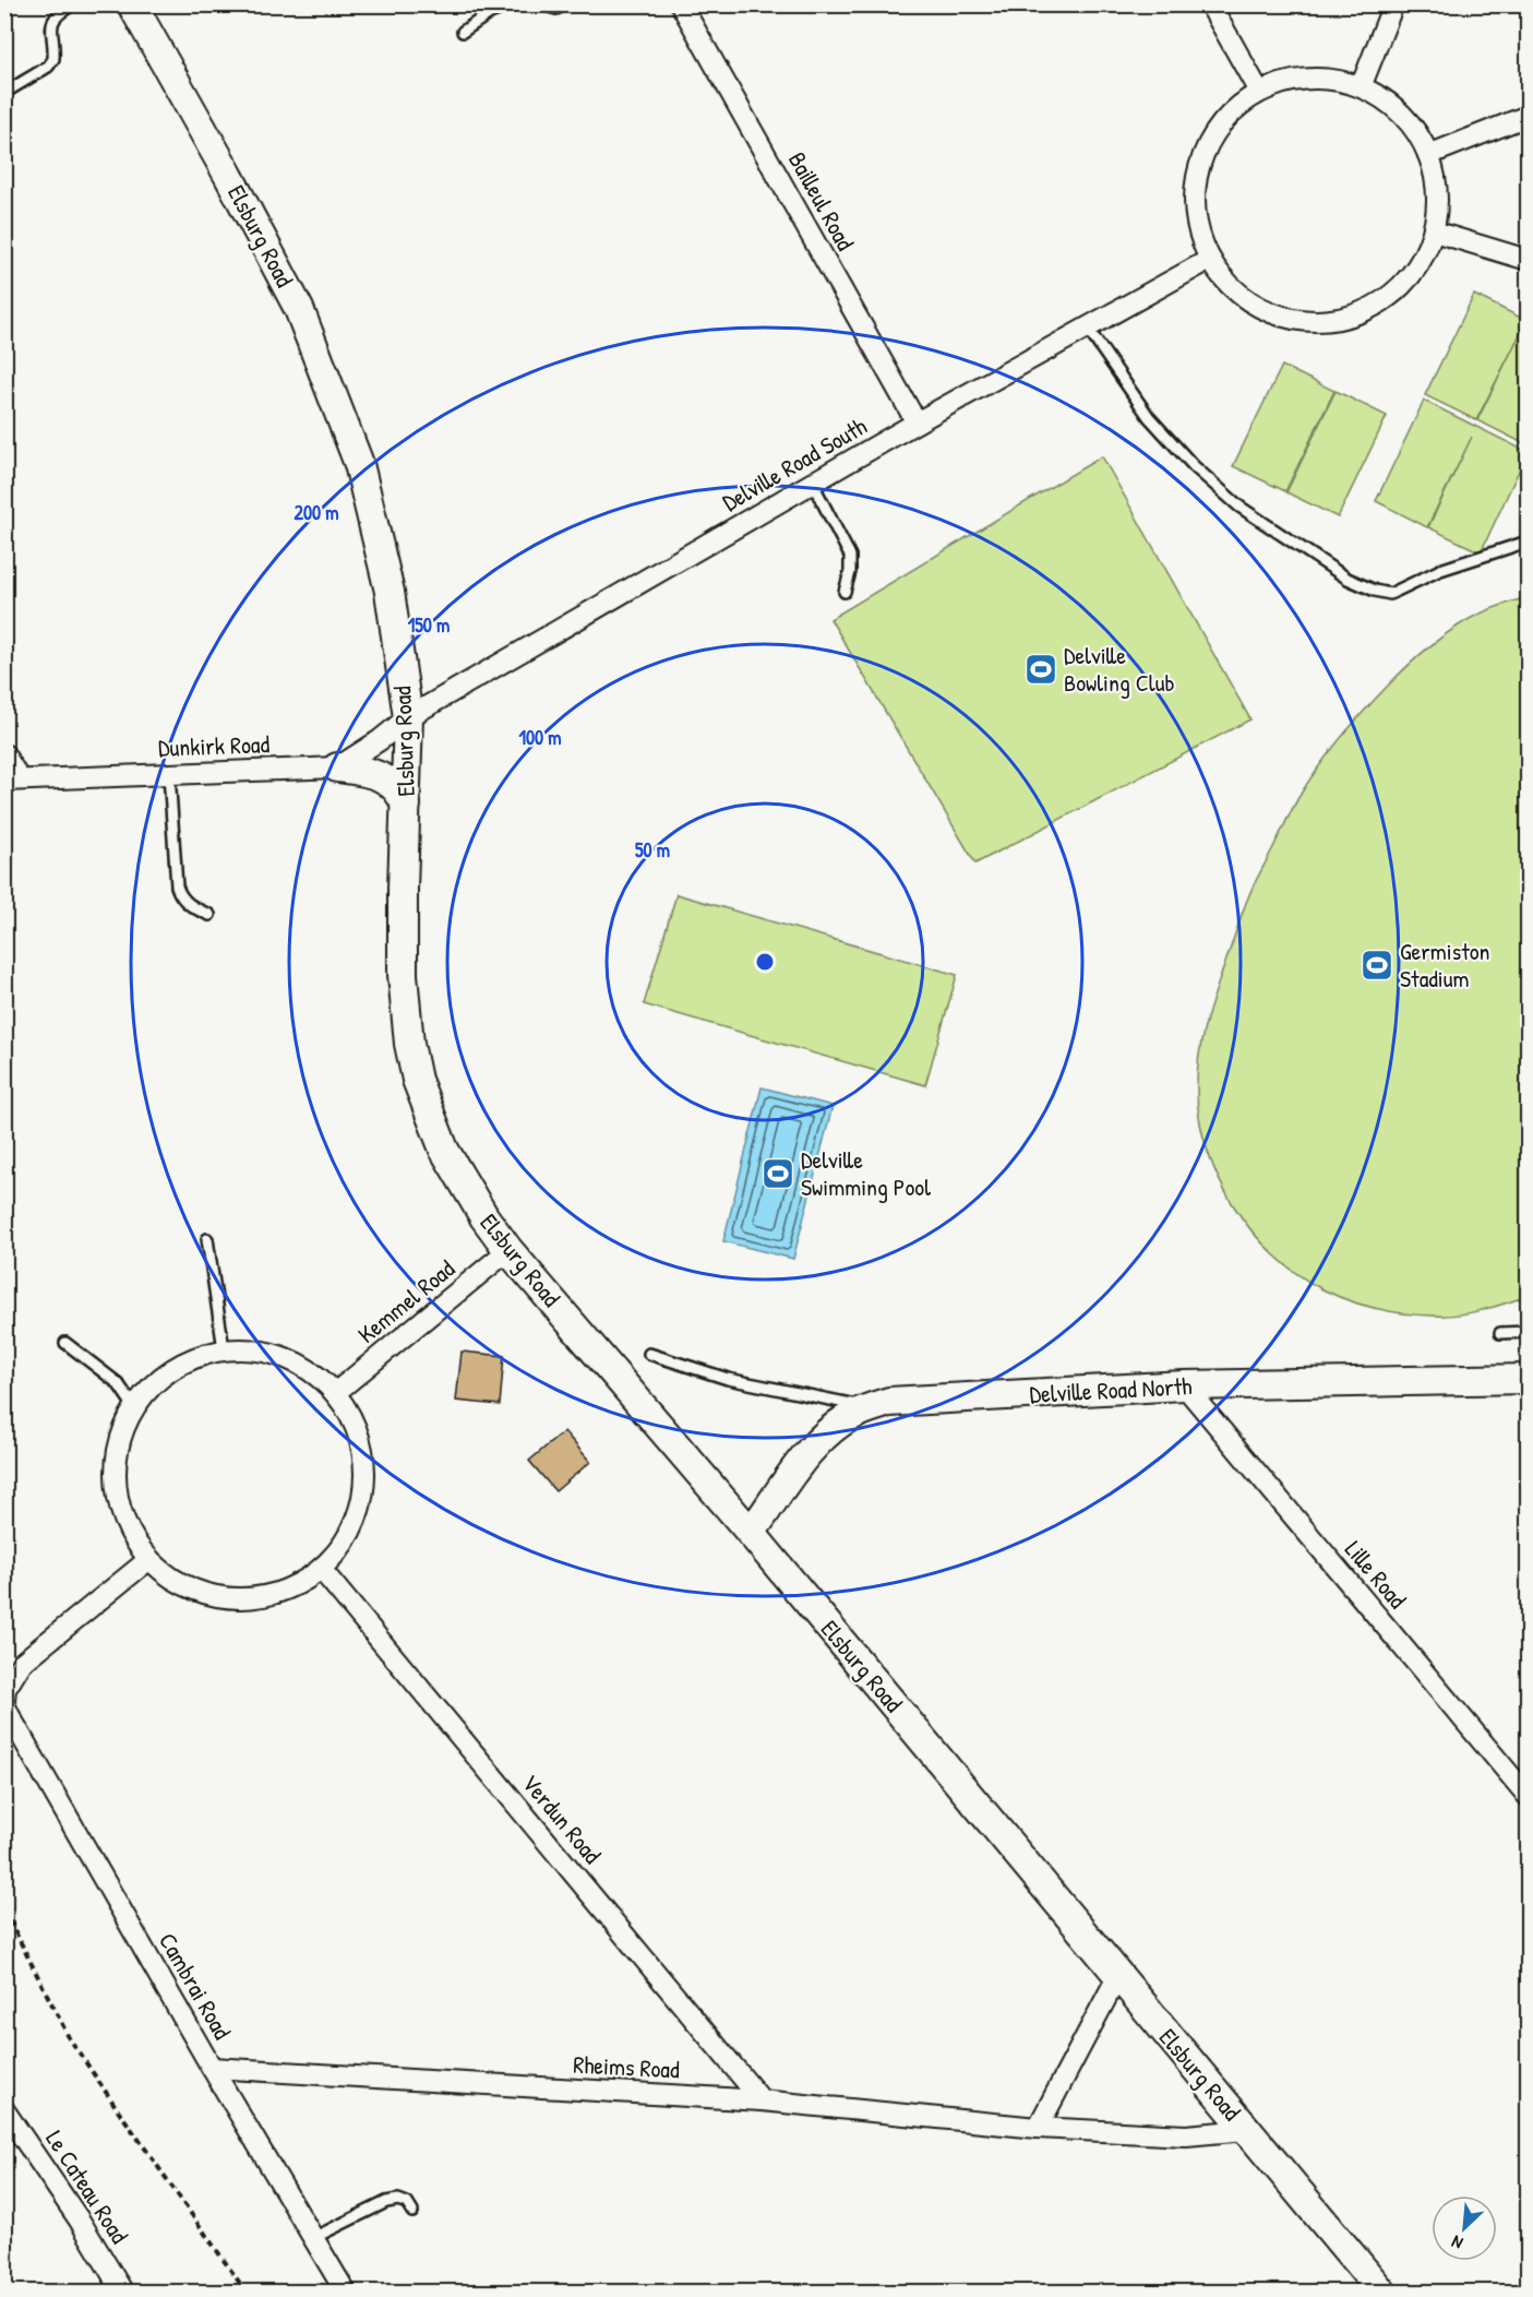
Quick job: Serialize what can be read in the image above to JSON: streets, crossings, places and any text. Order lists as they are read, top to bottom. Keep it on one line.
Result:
{"streets":{"main road":["Elsburg Road","Delville Road North"],"street":["Bailleul Road","Delville Road South","Dunkirk Road","Kemmel Road","Lille Road","Verdun Road","Cambrai Road","Rheims Road","Le Cateau Road"]},"crossings":[["Bailleul Road","Delville Road South"],["Elsburg Road","Delville Road South"],["Elsburg Road","Kemmel Road"],["Elsburg Road","Delville Road North"],["Elsburg Road","Rheims Road"],["Delville Road North","Lille Road"],["Verdun Road","Rheims Road"],["Cambrai Road","Rheims Road"]],"places":{"sports":["Delville Bowling Club","Germiston Stadium","Delville Swimming Pool"]},"north":"bottom left","rings":["200 m","150 m","100 m","50 m"]}
